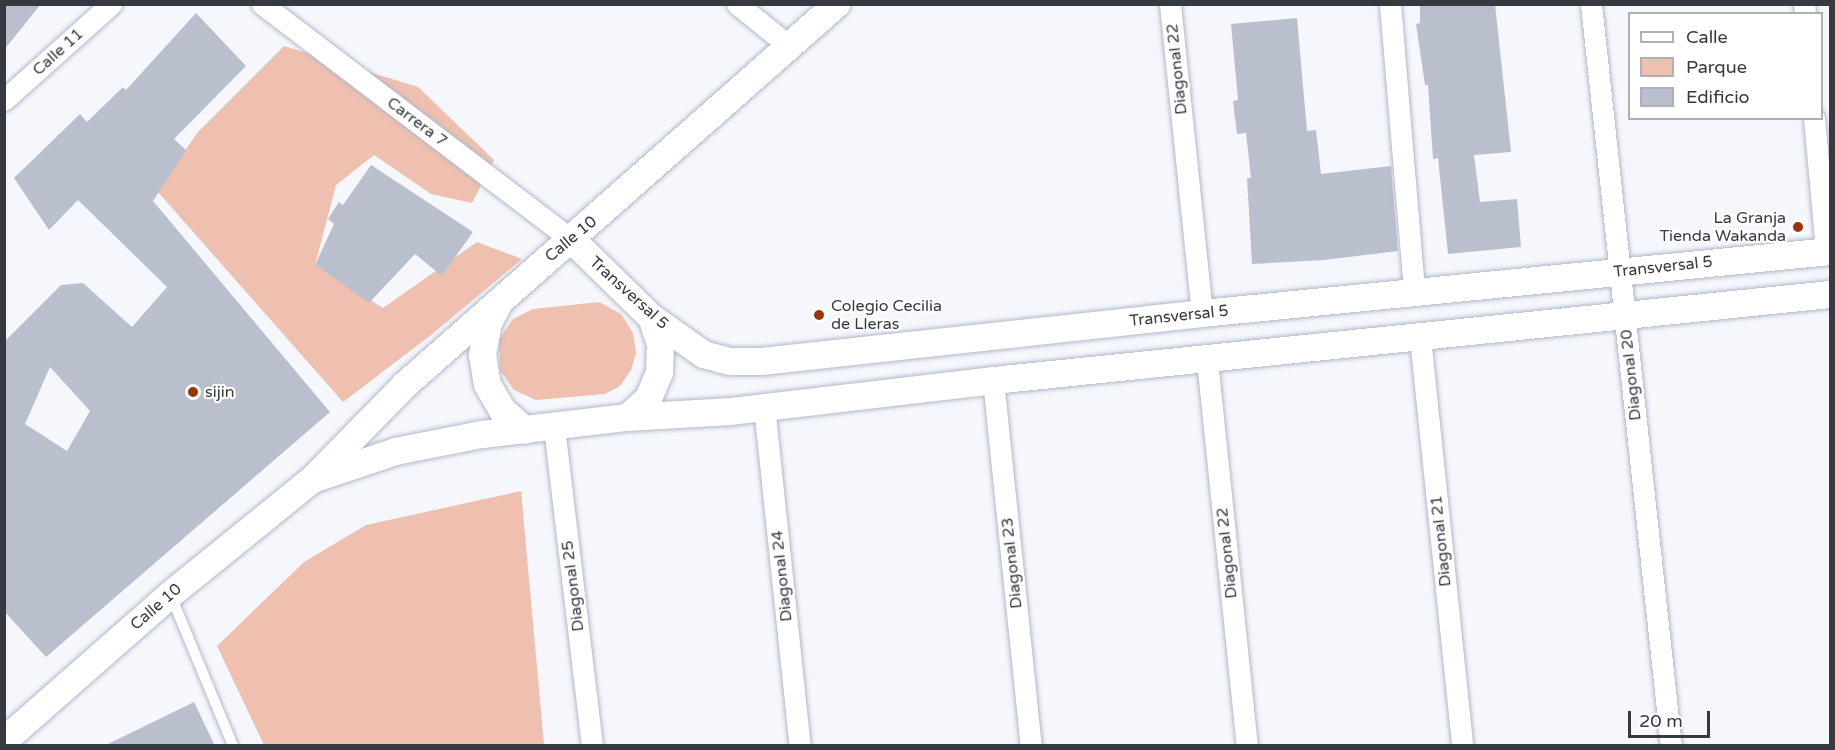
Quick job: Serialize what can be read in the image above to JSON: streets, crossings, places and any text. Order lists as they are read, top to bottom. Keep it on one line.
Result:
{"streets":{"street":["Calle 11","Diagonal 22","Carrera 7","Calle 10","Transversal 5","Diagonal 20","Diagonal 21","Diagonal 23","Diagonal 24","Diagonal 25"]},"crossings":[["Diagonal 22","Transversal 5"],["Carrera 7","Calle 10"],["Carrera 7","Transversal 5"],["Carrera 7","Diagonal 25"],["Calle 10","Transversal 5"],["Calle 10","Diagonal 25"],["Transversal 5","Diagonal 20"],["Transversal 5","Diagonal 25"]],"places":["La Granja Tienda Wakanda","Colegio Cecilia de Lleras","sijin"],"legend":["Calle","Parque","Edificio"],"scale_bar":"20 m"}
